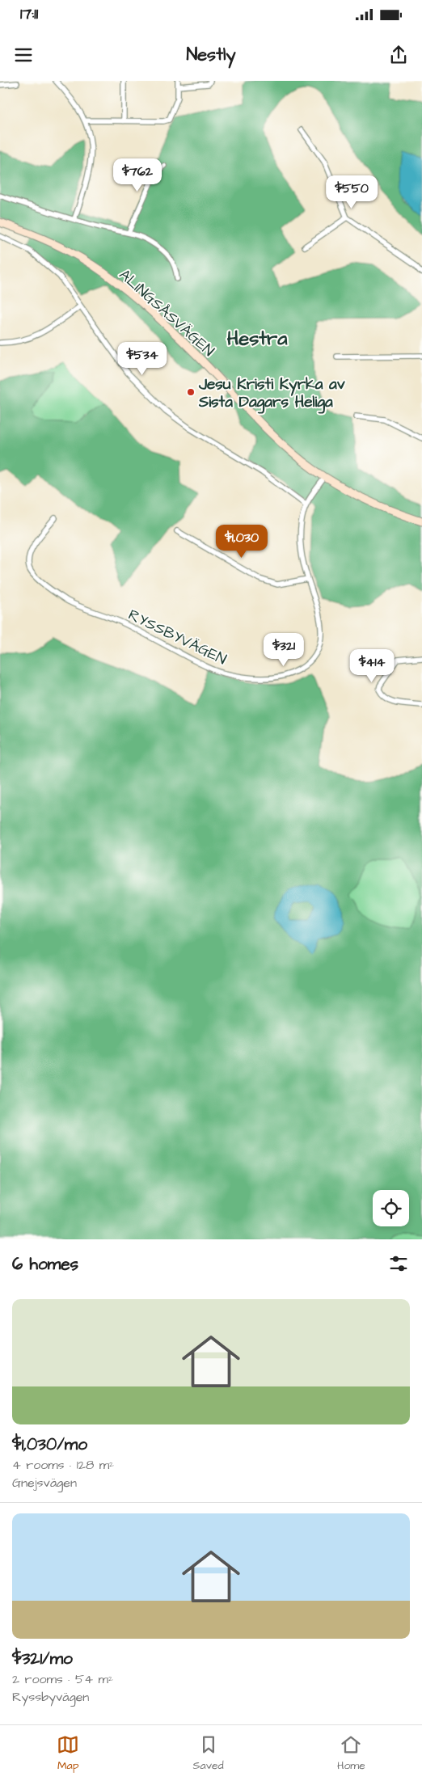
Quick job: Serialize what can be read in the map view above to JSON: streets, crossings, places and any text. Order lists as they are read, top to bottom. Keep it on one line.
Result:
{"streets":{"main road":["ALINGSÅSVÄGEN"],"street":["RYSSBYVÄGEN"]},"crossings":[["ALINGSÅSVÄGEN","RYSSBYVÄGEN"]],"districts":["Hestra"],"places":["Jesu Kristi Kyrka av Sista Dagars Heliga"],"page":{"status":"17:11","header":"Nestly","price":["$762","$550","$534","$1,030","$321","$414"],"heading":"6 homes","list":[{"name":"$1,030/mo","note":"4 rooms · 128 m² · Gnejsvägen"},{"name":"$321/mo","note":"2 rooms · 54 m² · Ryssbyvägen"}],"tabs":["Map","Saved","Home"]}}
